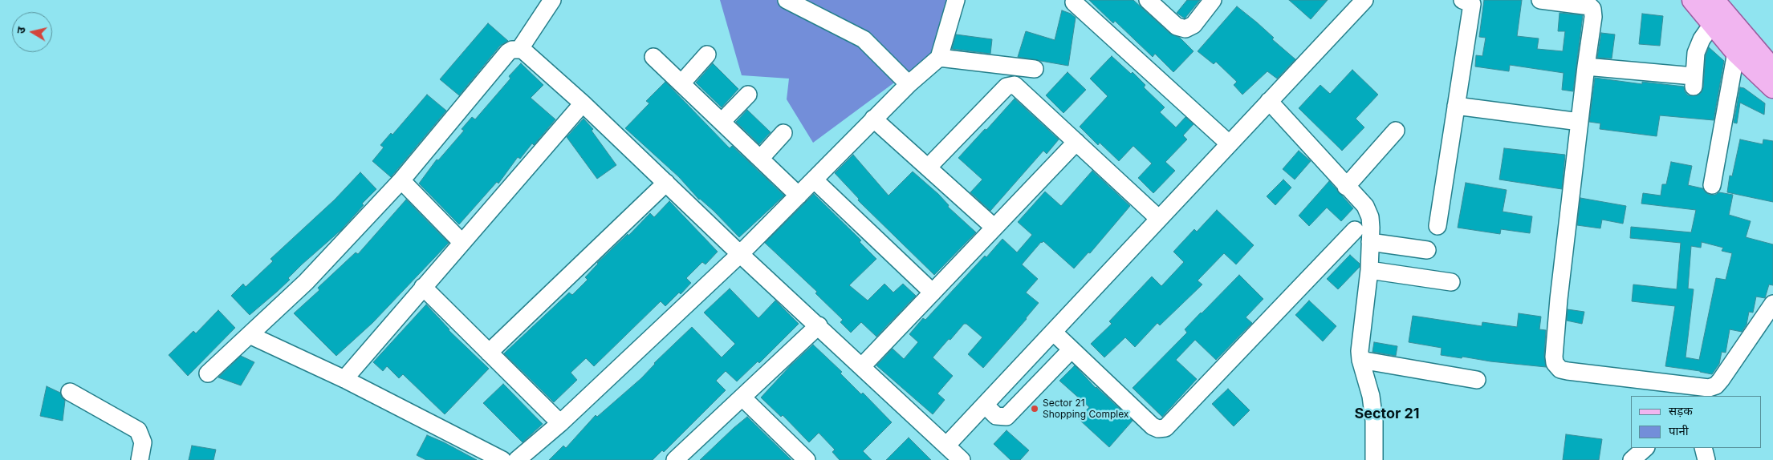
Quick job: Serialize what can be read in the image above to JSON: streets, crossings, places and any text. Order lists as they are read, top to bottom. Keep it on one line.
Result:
{"districts":["Sector 21"],"places":["Sector 21 Shopping Complex"],"legend":["सड़क","पानी"],"north":"left"}
